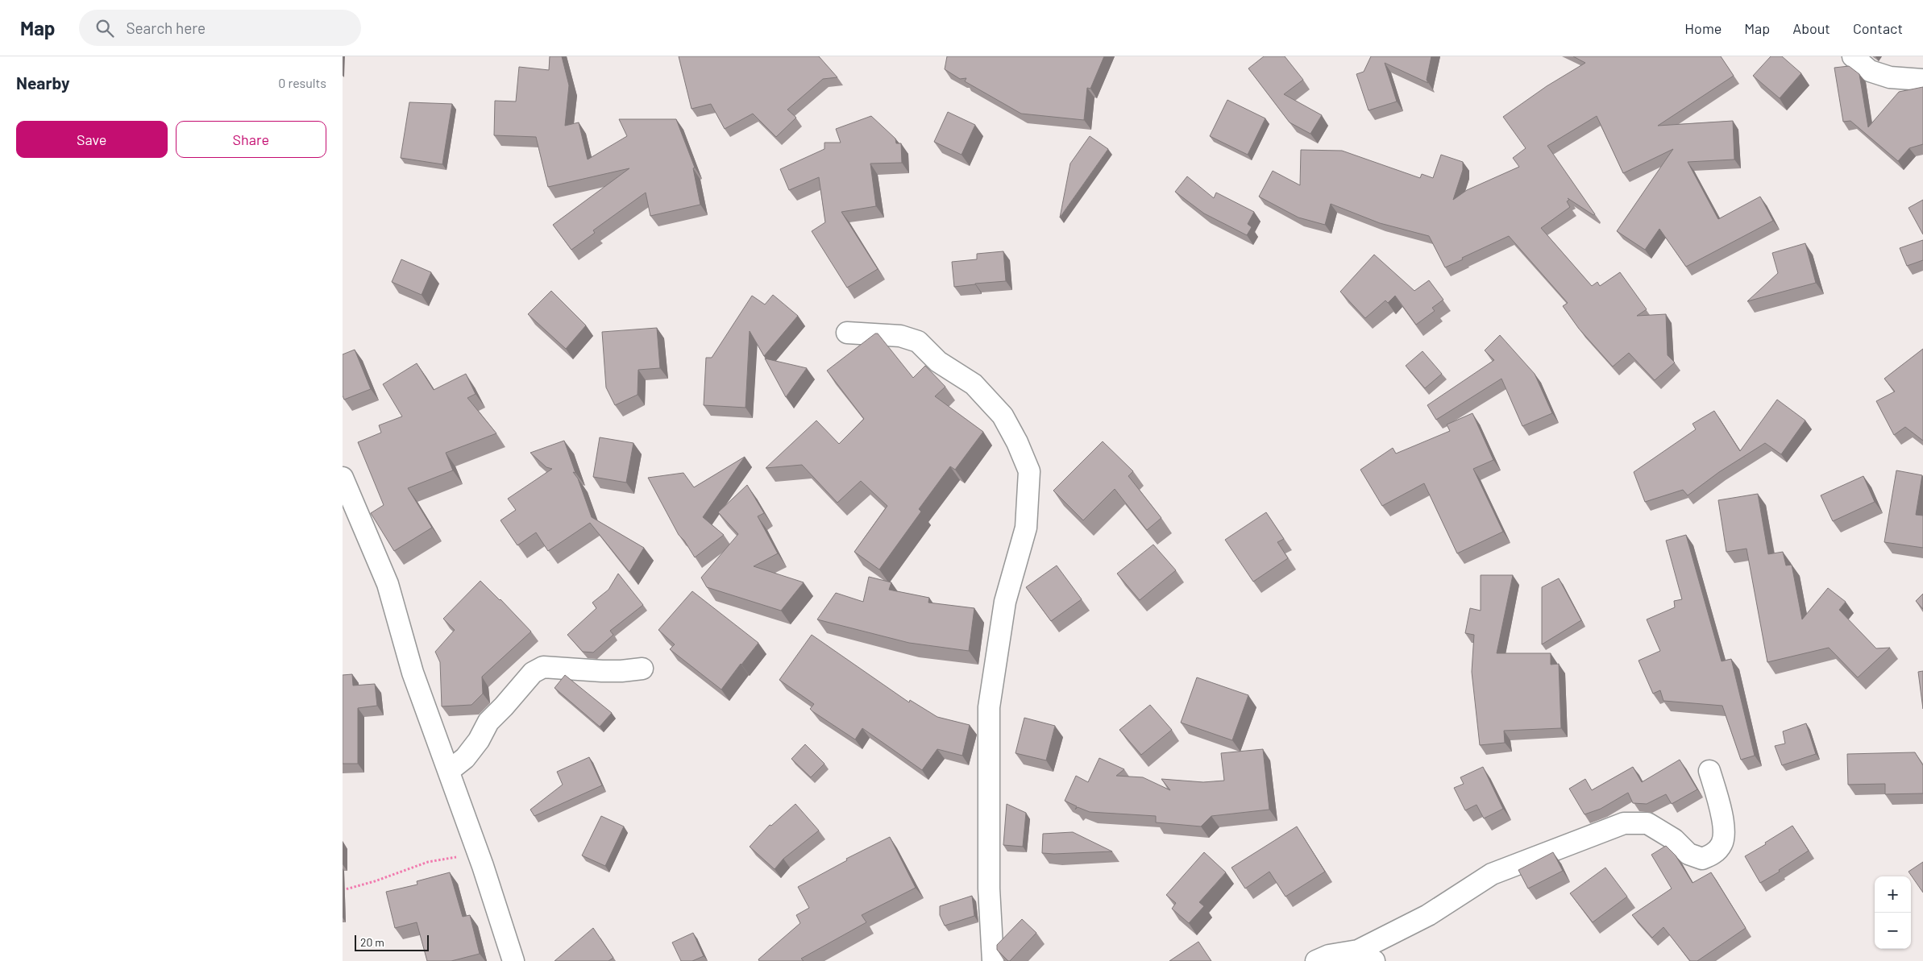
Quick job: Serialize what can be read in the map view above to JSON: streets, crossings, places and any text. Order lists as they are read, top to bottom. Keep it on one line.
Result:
{"scale_bar":"20 m","page":{"header":"Map","search":"Search here","nav":["Home","Map","About","Contact"],"heading":["Nearby","0 results"],"buttons":["Save","Share"],"map_buttons":["+","−"],"scale":"20 m"}}
